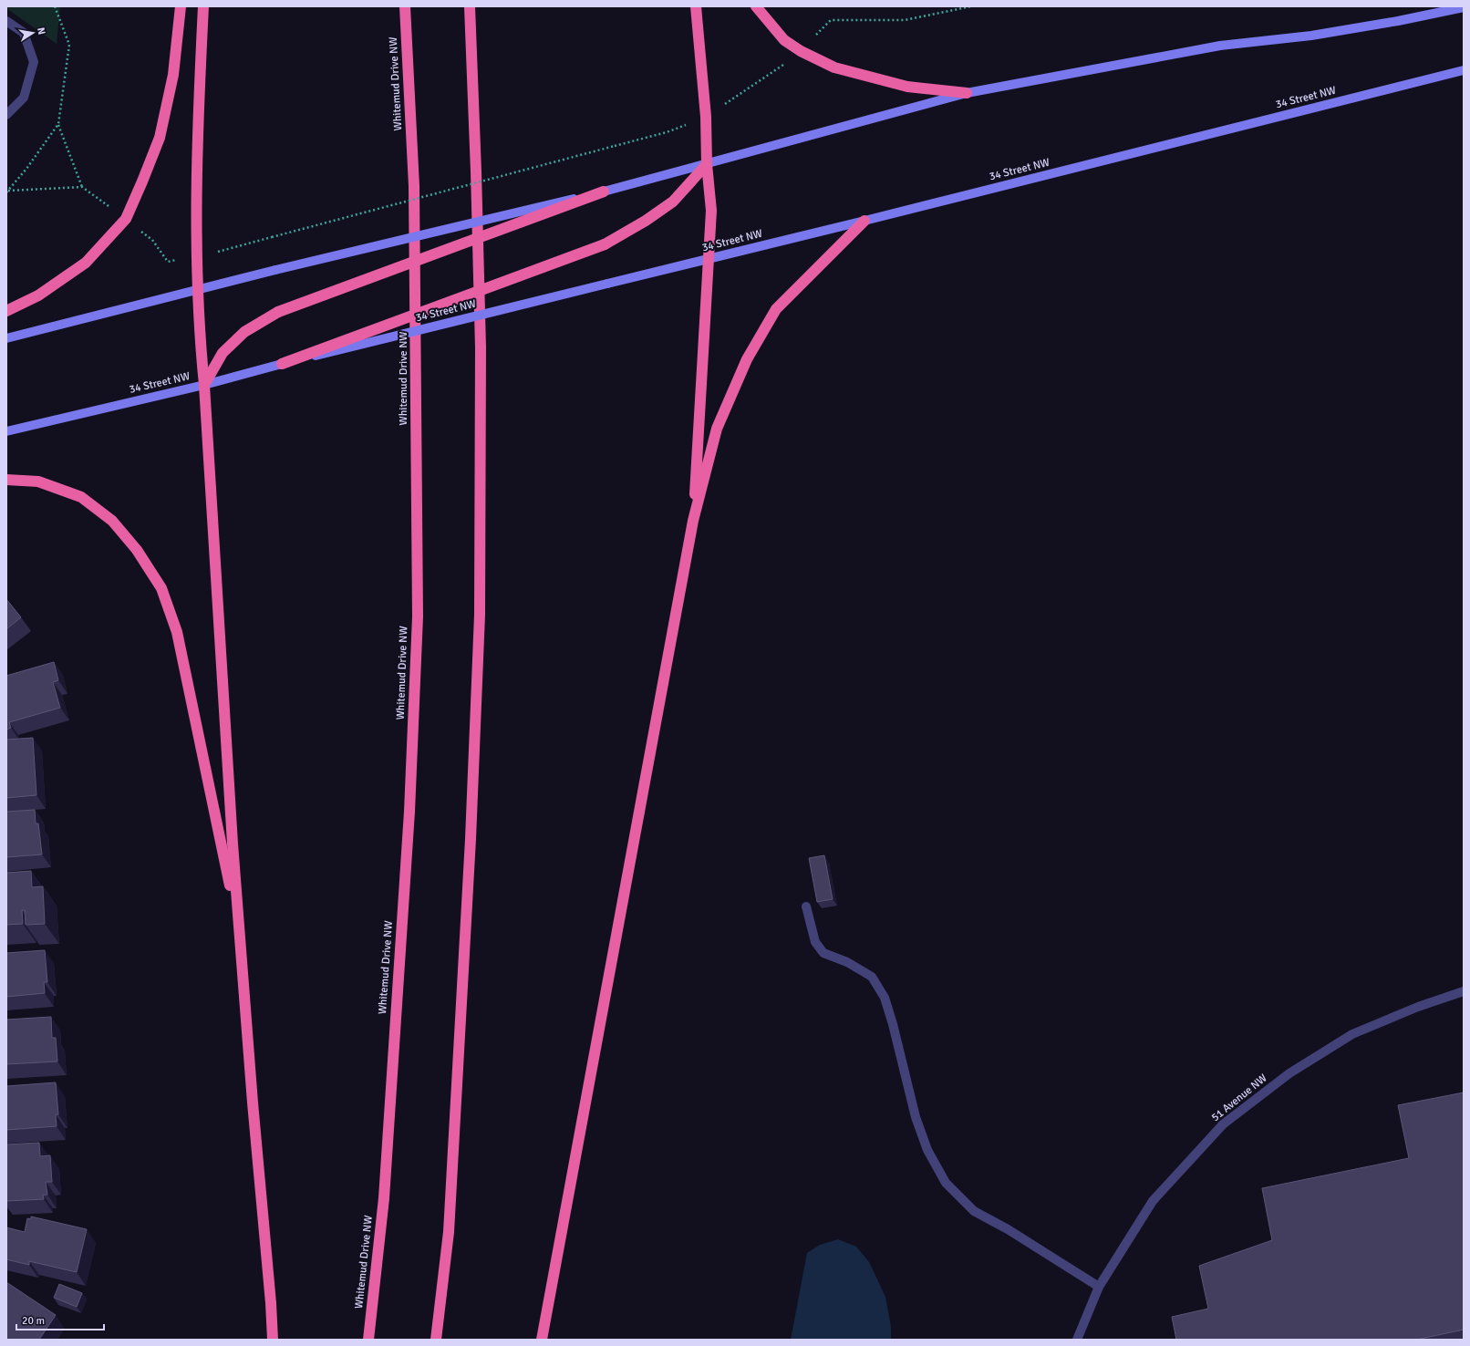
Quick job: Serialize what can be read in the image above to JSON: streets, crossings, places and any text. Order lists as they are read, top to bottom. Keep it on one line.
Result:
{"streets":{"highway":["Whitemud Drive NW"],"main road":["34 Street NW"],"street":["51 Avenue NW"]},"scale_bar":"20 m","north":"right"}
